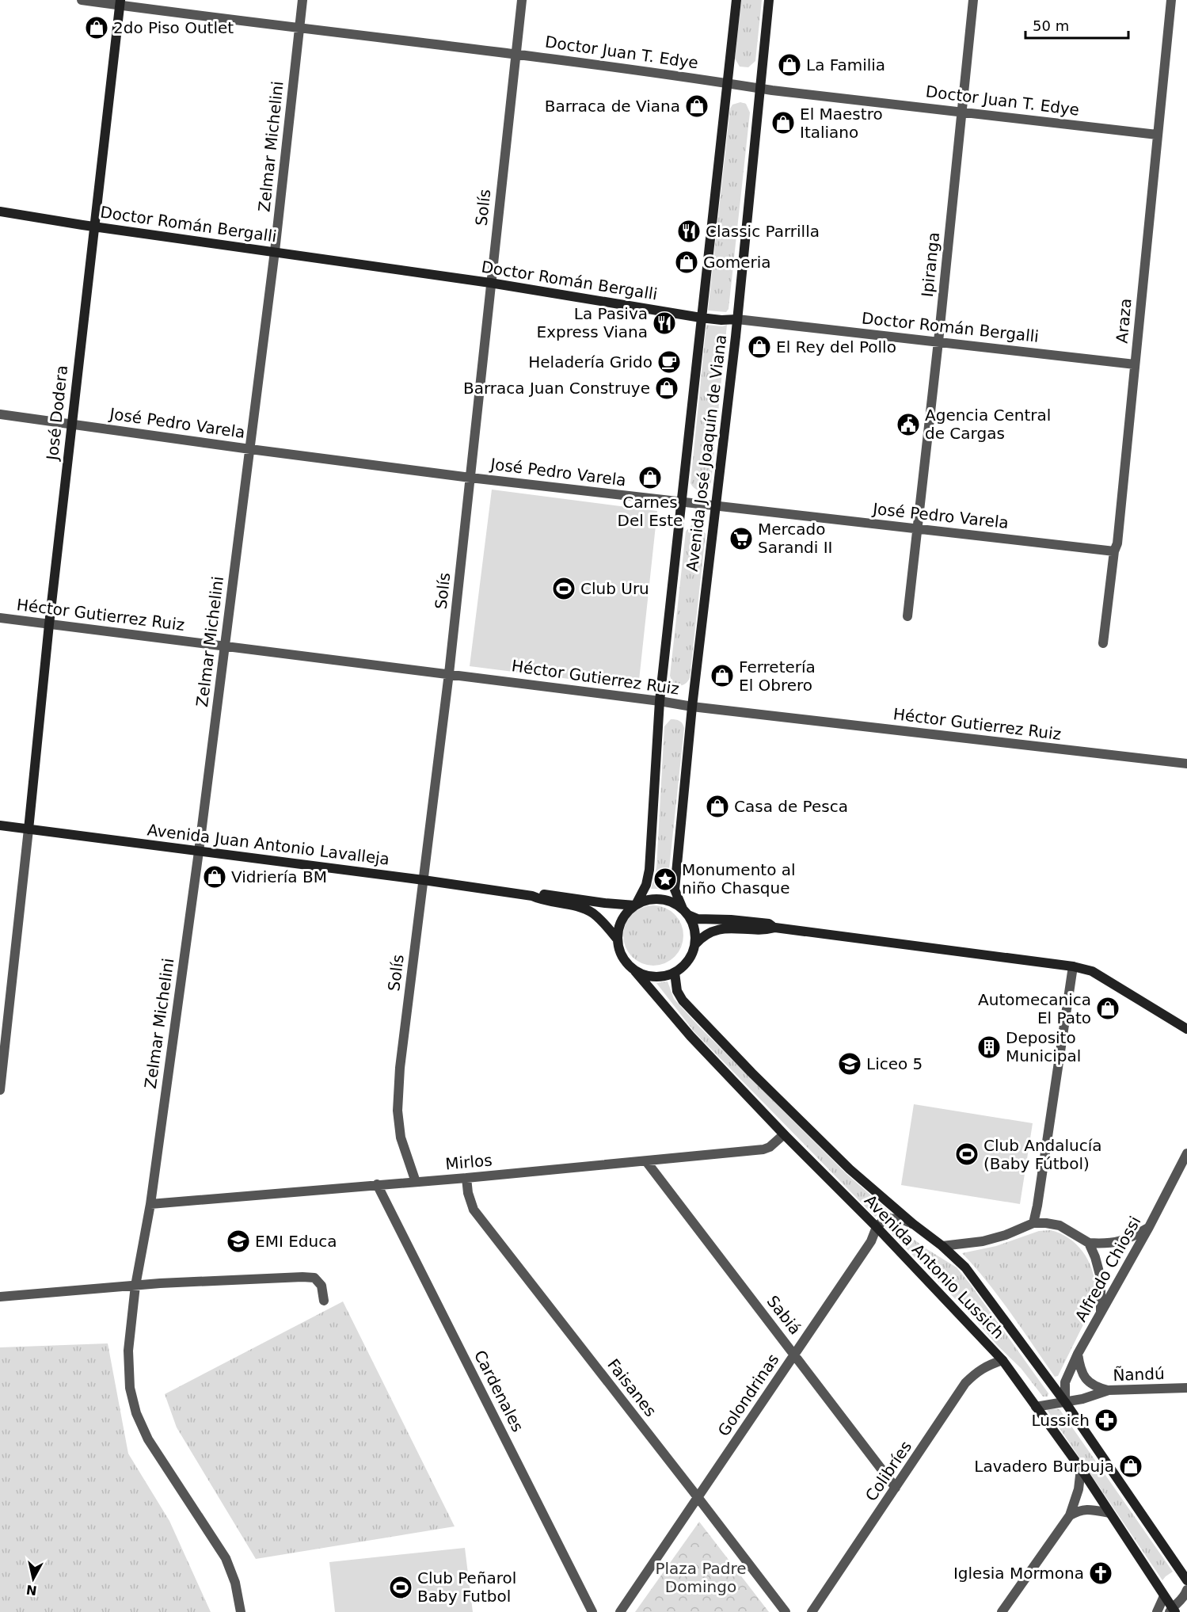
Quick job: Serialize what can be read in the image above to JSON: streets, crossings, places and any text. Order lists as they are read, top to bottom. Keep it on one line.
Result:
{"streets":{"main road":["Doctor Román Bergalli","José Dodera","Avenida José Joaquín de Viana","Avenida Juan Antonio Lavalleja","Avenida Antonio Lussich"],"street":["Doctor Juan T. Edye","Zelmar Michelini","Solís","Ipiranga","Araza","José Pedro Varela","Héctor Gutierrez Ruiz","Mirlos","Alfredo Chiossi","Sabiá","Ñandú","Faisanes","Cardenales","Golondrinas","Colibríes"]},"crossings":[["Doctor Juan T. Edye","Zelmar Michelini"],["Doctor Juan T. Edye","Solís"],["Doctor Juan T. Edye","Ipiranga"],["Doctor Juan T. Edye","Araza"],["Doctor Juan T. Edye","José Dodera"],["Doctor Juan T. Edye","Avenida José Joaquín de Viana"],["Zelmar Michelini","Doctor Román Bergalli"],["Zelmar Michelini","José Pedro Varela"],["Zelmar Michelini","Héctor Gutierrez Ruiz"],["Zelmar Michelini","Avenida Juan Antonio Lavalleja"],["Zelmar Michelini","Mirlos"],["Solís","Doctor Román Bergalli"],["Solís","José Pedro Varela"],["Solís","Héctor Gutierrez Ruiz"],["Solís","Avenida Juan Antonio Lavalleja"],["Solís","Mirlos"],["Doctor Román Bergalli","Ipiranga"],["Doctor Román Bergalli","Araza"],["Doctor Román Bergalli","José Dodera"],["Doctor Román Bergalli","Avenida José Joaquín de Viana"],["Ipiranga","José Pedro Varela"],["Araza","José Pedro Varela"],["José Dodera","José Pedro Varela"],["José Dodera","Héctor Gutierrez Ruiz"],["José Dodera","Avenida Juan Antonio Lavalleja"],["José Pedro Varela","Avenida José Joaquín de Viana"],["Avenida José Joaquín de Viana","Héctor Gutierrez Ruiz"],["Avenida José Joaquín de Viana","Avenida Juan Antonio Lavalleja"],["Avenida José Joaquín de Viana","Avenida Antonio Lussich"],["Avenida Juan Antonio Lavalleja","Avenida Antonio Lussich"],["Mirlos","Avenida Antonio Lussich"],["Mirlos","Sabiá"],["Mirlos","Faisanes"],["Mirlos","Cardenales"],["Avenida Antonio Lussich","Alfredo Chiossi"],["Avenida Antonio Lussich","Ñandú"],["Avenida Antonio Lussich","Golondrinas"],["Avenida Antonio Lussich","Colibríes"],["Alfredo Chiossi","Ñandú"],["Sabiá","Golondrinas"],["Sabiá","Colibríes"],["Faisanes","Golondrinas"]],"parks":["Plaza Padre Domingo"],"places":{"shop":["2do Piso Outlet","La Familia","Barraca de Viana","El Maestro Italiano","Gomeria","El Rey del Pollo","Barraca Juan Construye","Carnes Del Este","Ferretería El Obrero","Casa de Pesca","Vidriería BM","Automecanica El Pato","Lavadero Burbuja"],"restaurant":["Classic Parrilla","La Pasiva Express Viana"],"cafe":["Heladería Grido"],"public building":["Agencia Central de Cargas"],"supermarket":["Mercado Sarandi II"],"sports":["Club Uru","Club Andalucía (Baby Fútbol)","Club Peñarol Baby Futbol"],"place":["Monumento al niño Chasque"],"building":["Deposito Municipal"],"school or university":["Liceo 5","EMI Educa"],"pharmacy":["Lussich"],"church":["Iglesia Mormona"]},"scale_bar":"50 m","north":"bottom"}
